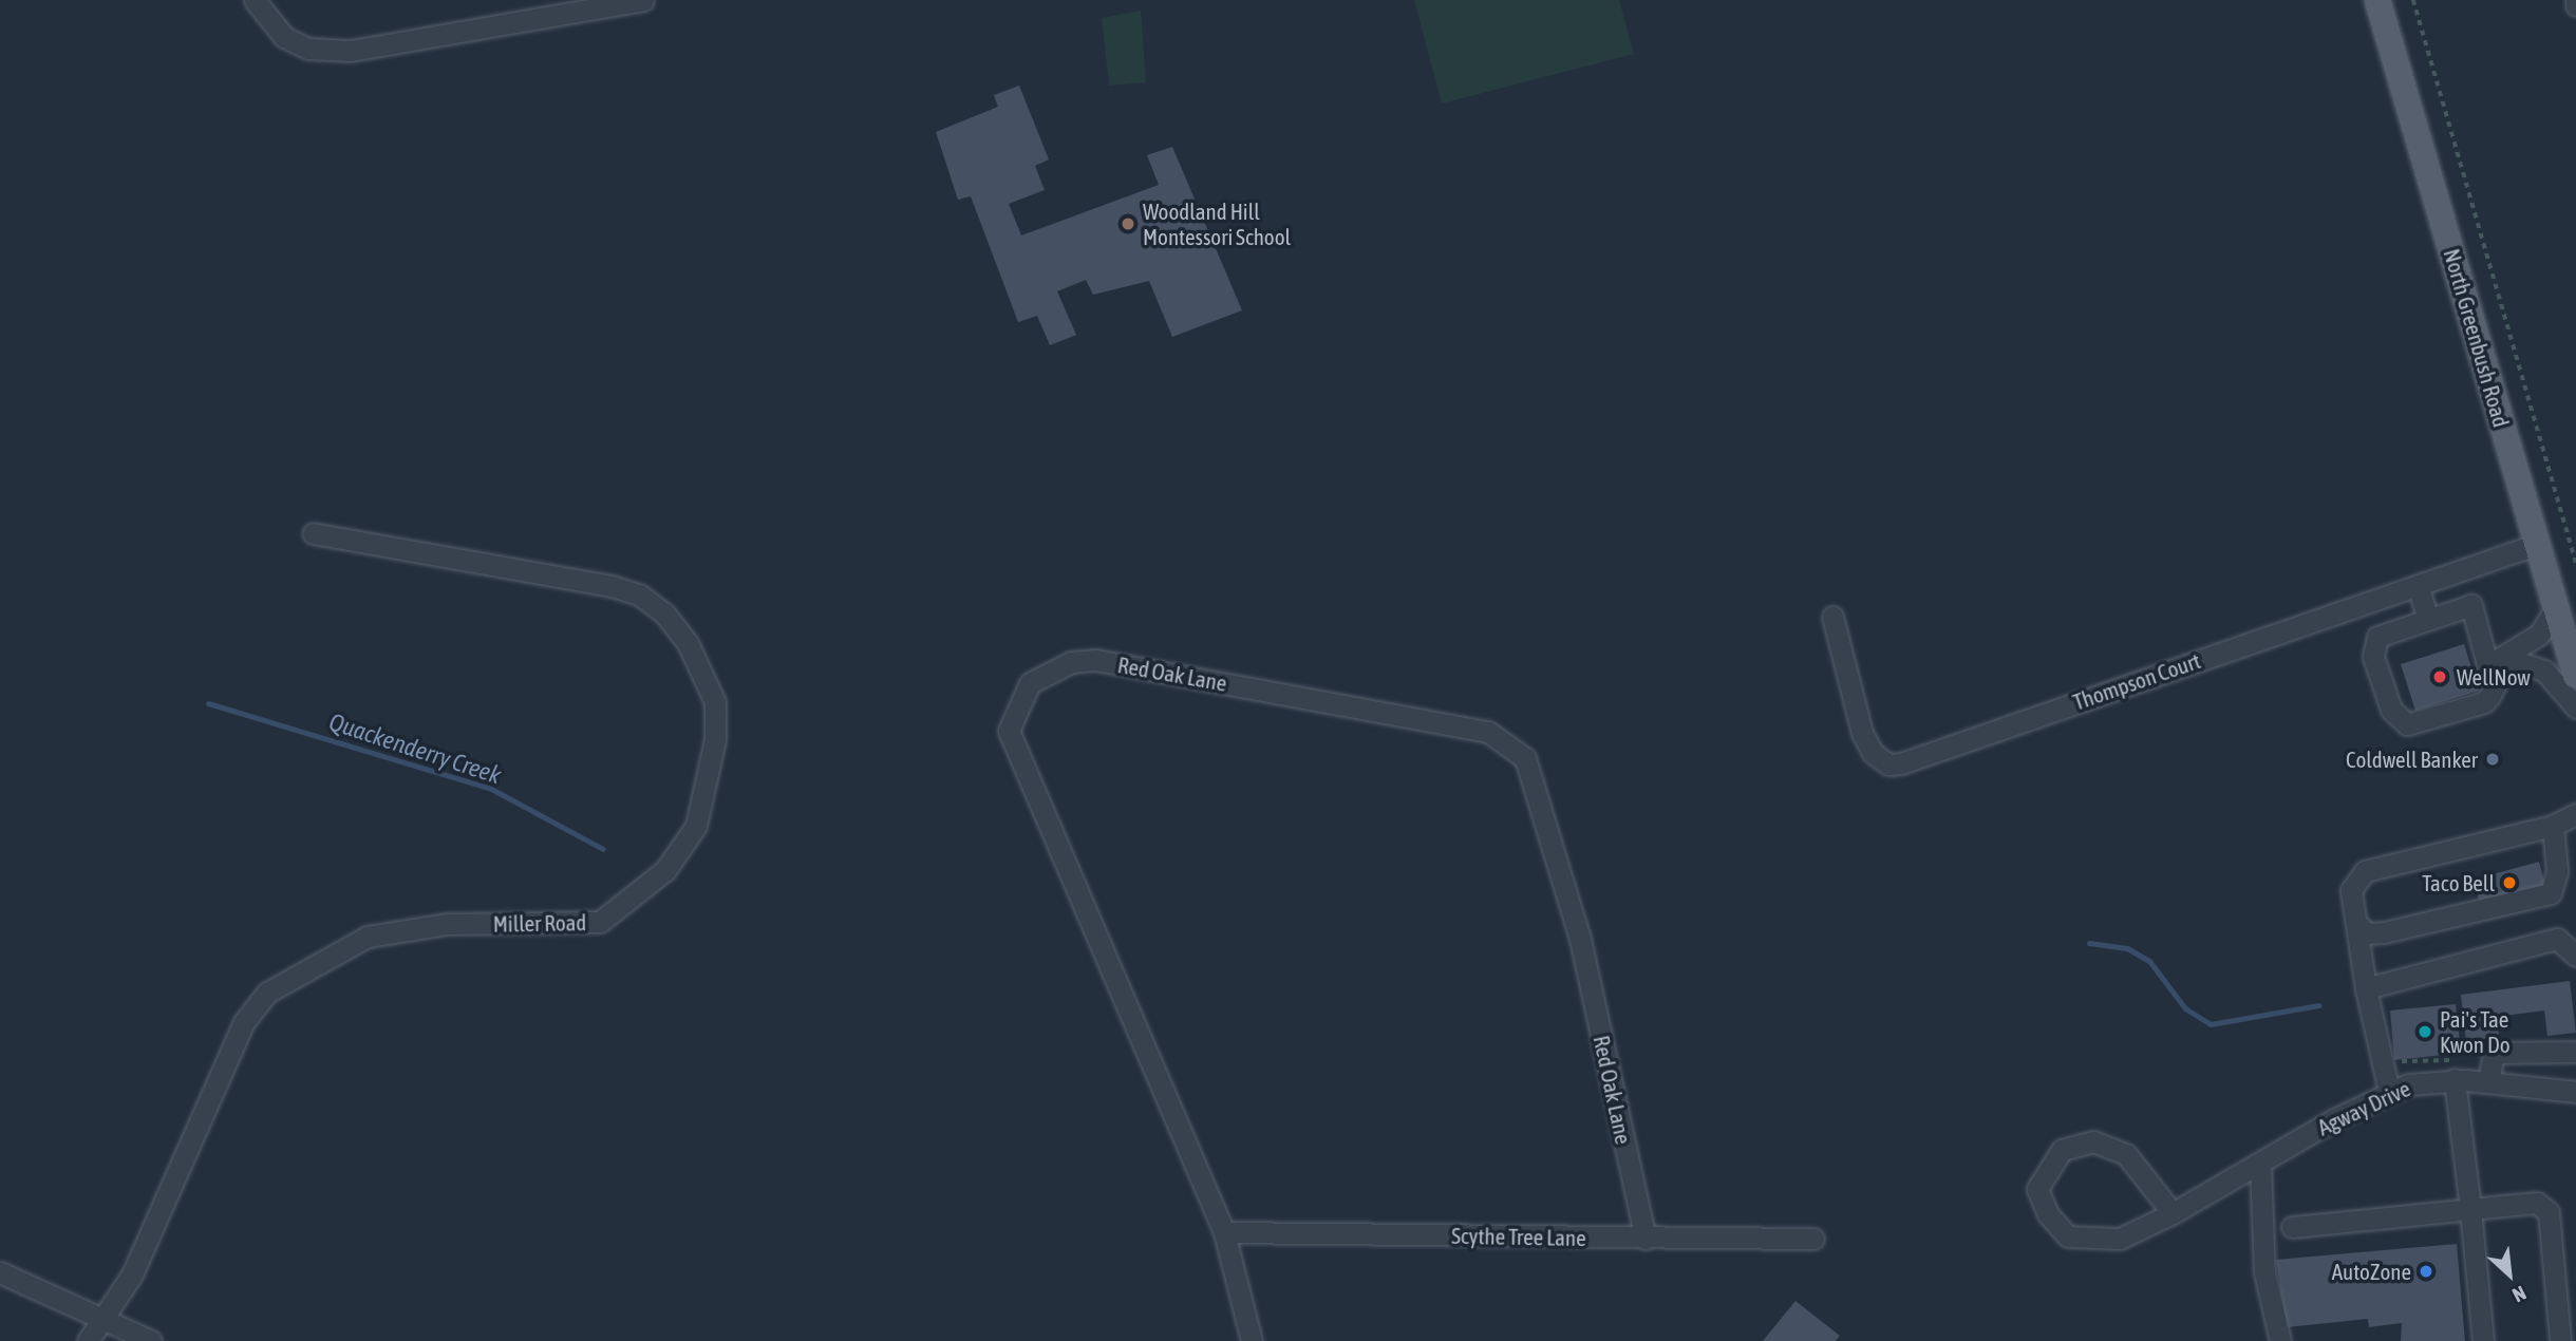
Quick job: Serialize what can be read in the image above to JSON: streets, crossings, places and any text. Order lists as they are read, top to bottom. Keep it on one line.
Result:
{"streets":{"main road":["North Greenbush Road"],"street":["Red Oak Lane","Thompson Court","Miller Road","Agway Drive","Scythe Tree Lane"]},"crossings":[["North Greenbush Road","Thompson Court"],["Red Oak Lane","Scythe Tree Lane"]],"water":["Quackenderry Creek"],"places":["Woodland Hill Montessori School","WellNow","Coldwell Banker","Taco Bell","Pai's Tae Kwon Do","AutoZone"],"north":"bottom right"}
